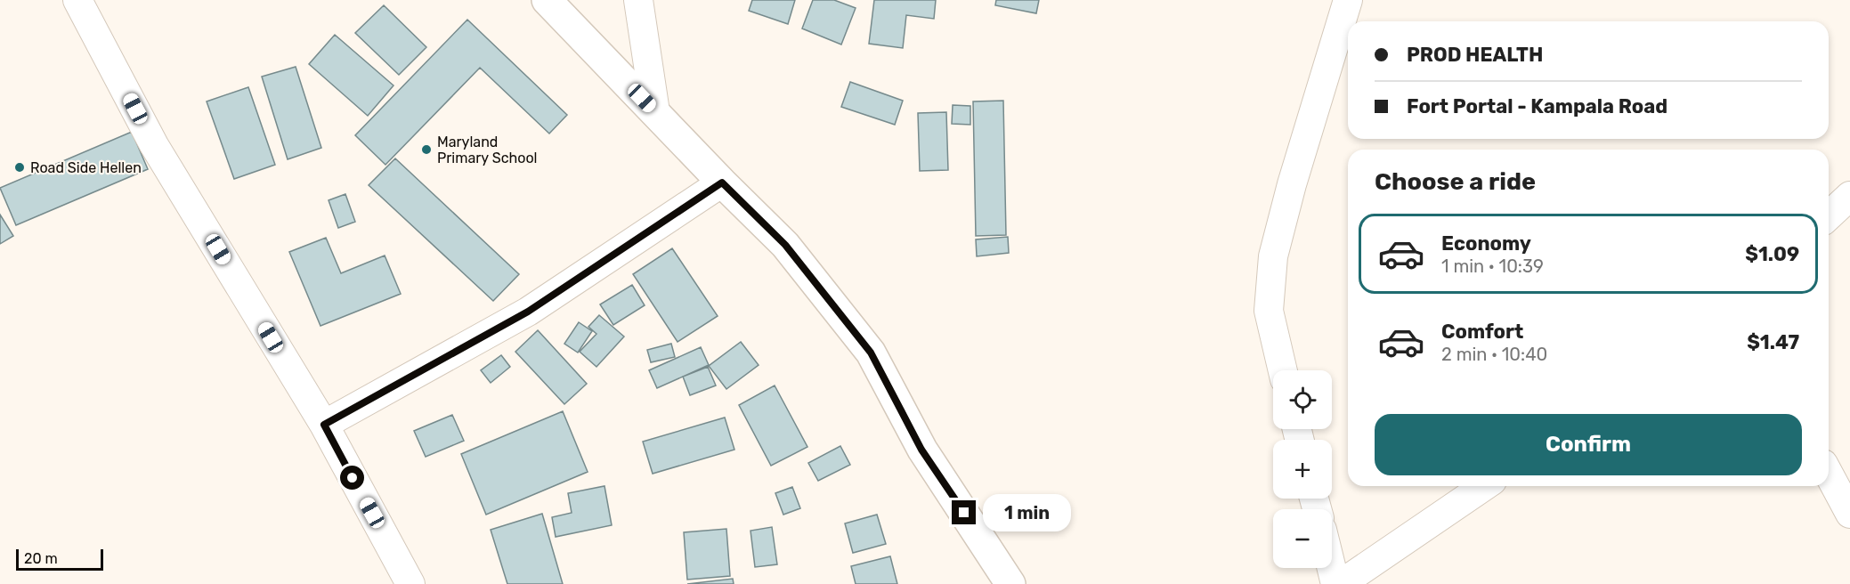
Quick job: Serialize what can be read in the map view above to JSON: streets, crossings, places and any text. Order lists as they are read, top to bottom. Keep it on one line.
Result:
{"places":["Maryland Primary School","Road Side Hellen"],"scale_bar":"20 m","page":{"banner":["PROD HEALTH","Fort Portal - Kampala Road"],"heading":"Choose a ride","list":[{"name":"Economy","note":"1 min · 10:39","value":"$1.09"},{"name":"Comfort","note":"2 min · 10:40","value":"$1.47"}],"map_buttons":["+","−"],"buttons":"Confirm","bubble":"1 min","scale":"20 m"}}
